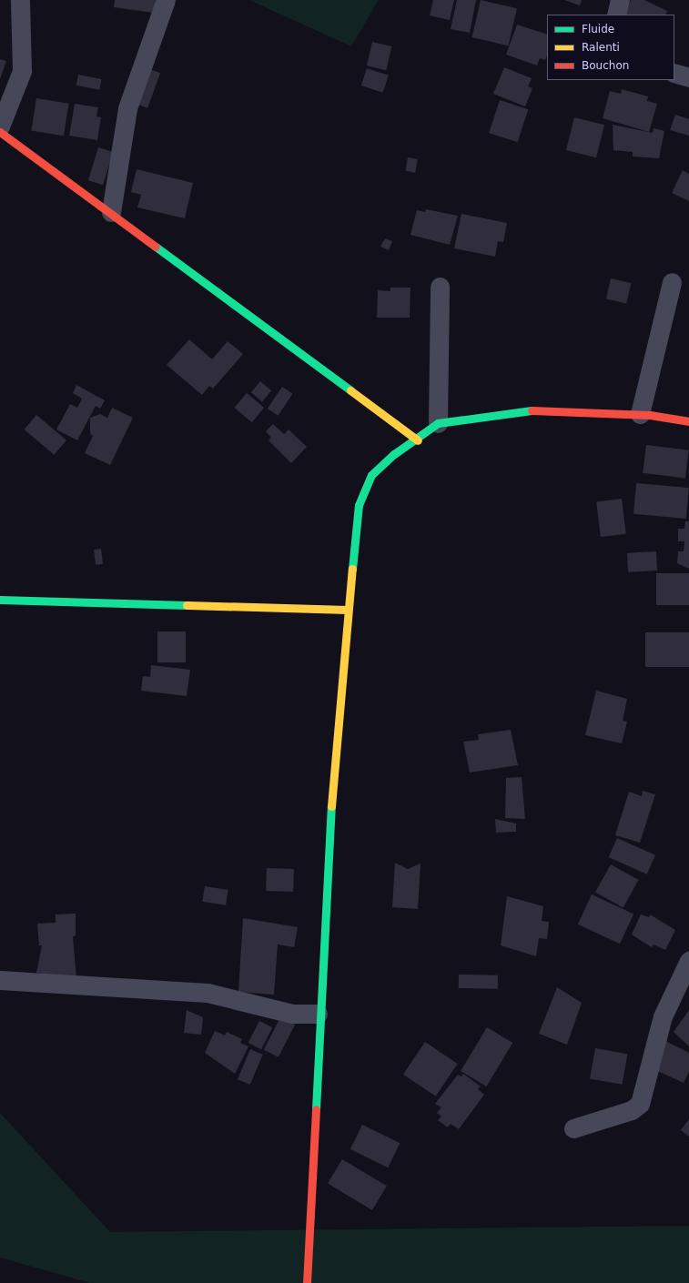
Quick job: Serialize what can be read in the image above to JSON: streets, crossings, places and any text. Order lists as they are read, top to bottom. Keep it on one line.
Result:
{"legend":["Fluide","Ralenti","Bouchon"]}
